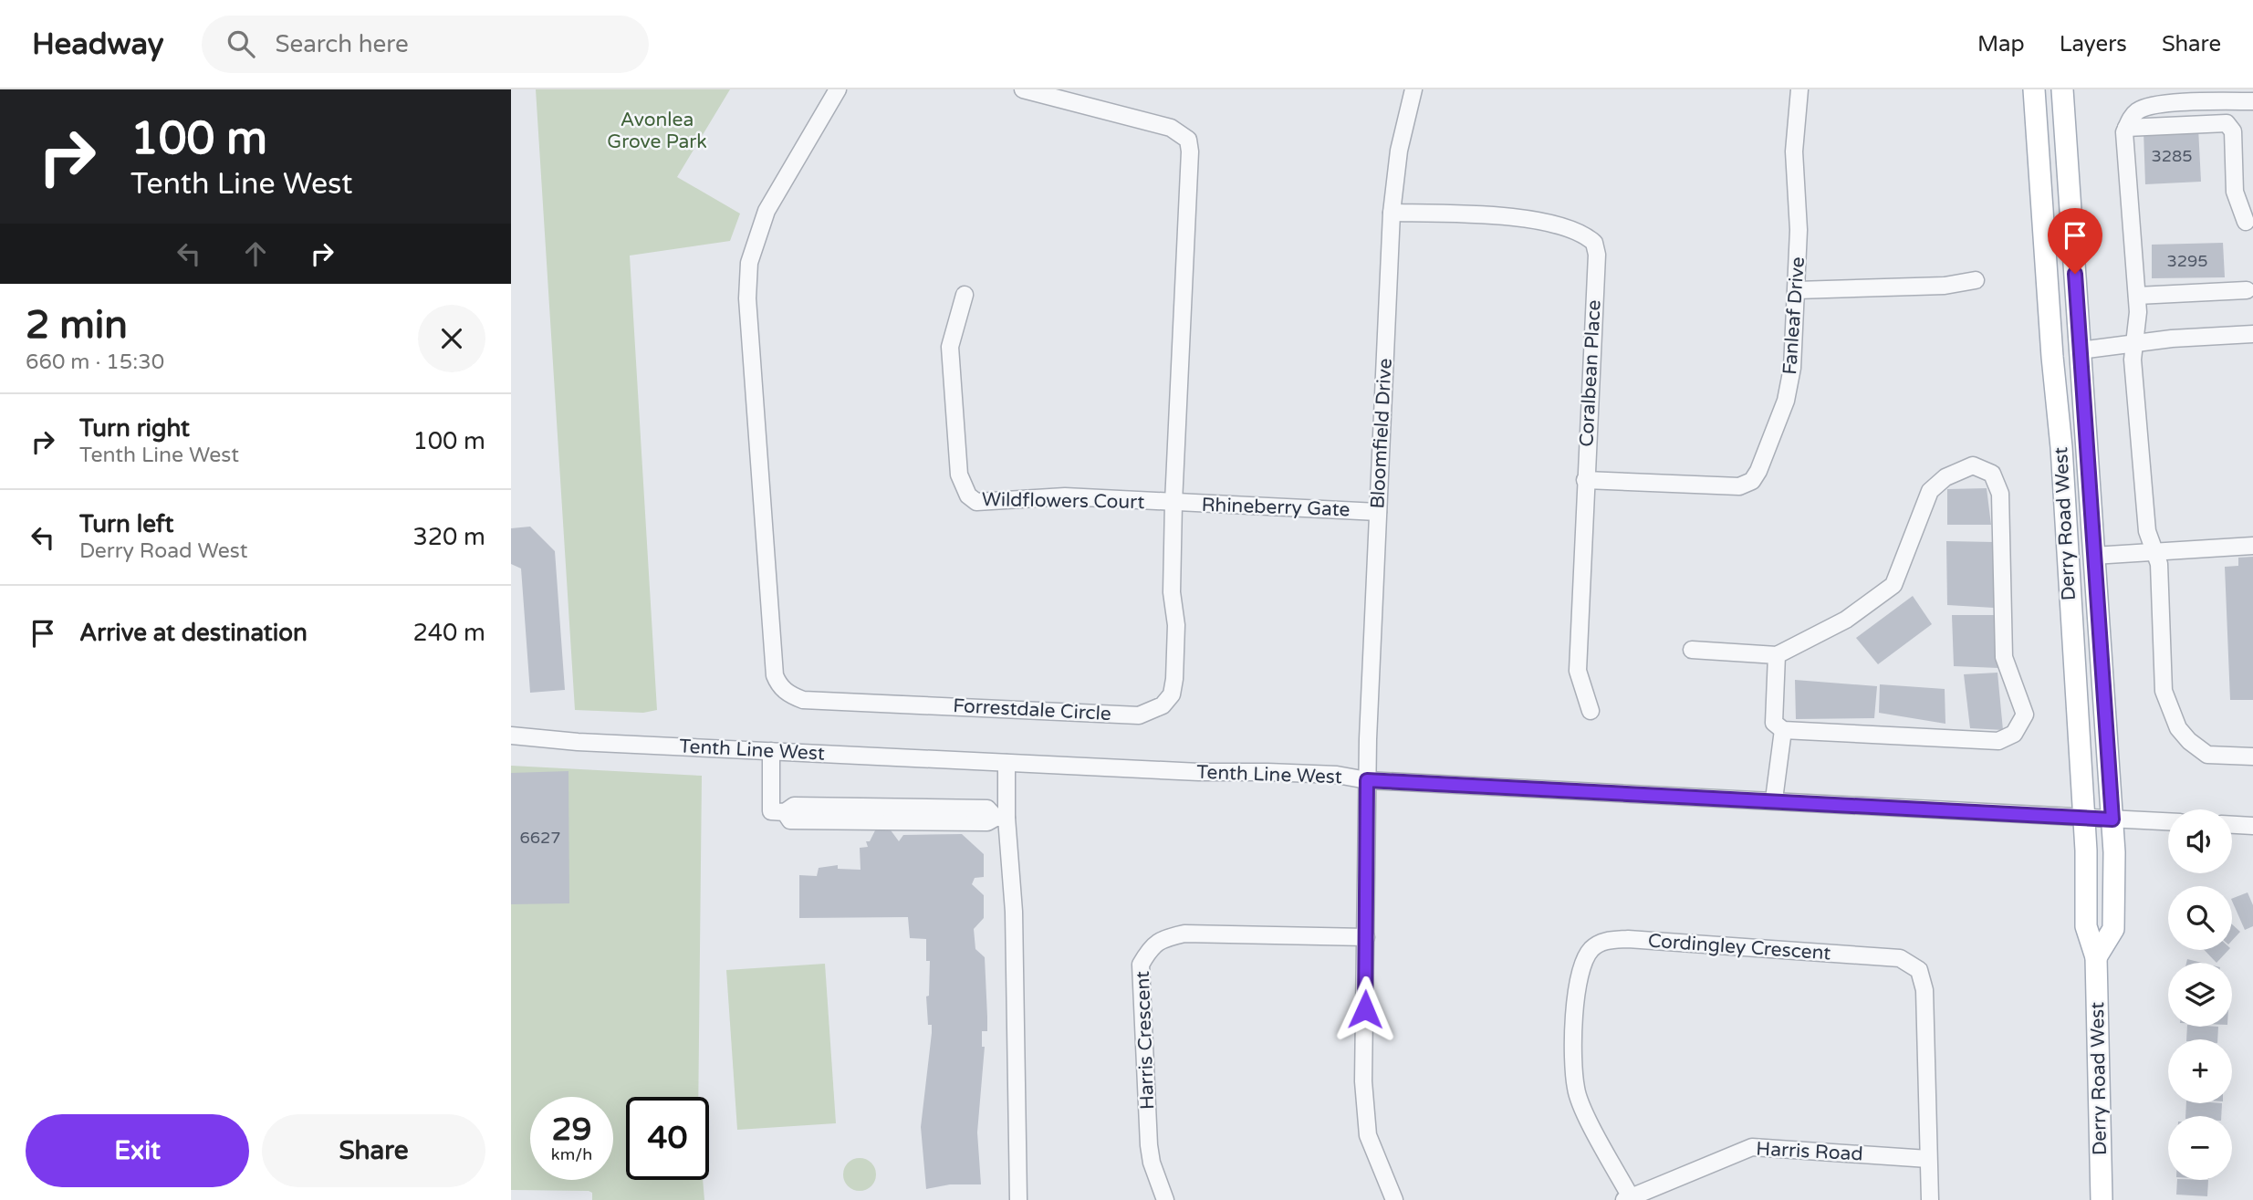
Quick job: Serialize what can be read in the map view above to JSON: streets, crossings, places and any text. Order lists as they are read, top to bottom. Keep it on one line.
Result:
{"streets":{"main road":["Derry Road West"],"street":["Fanleaf Drive","Coralbean Place","Bloomfield Drive","Wildflowers Court","Rhineberry Gate","Forrestdale Circle","Tenth Line West","Cordingley Crescent","Harris Crescent","Harris Road"]},"crossings":[["Fanleaf Drive","Coralbean Place"],["Coralbean Place","Bloomfield Drive"],["Bloomfield Drive","Rhineberry Gate"],["Bloomfield Drive","Tenth Line West"],["Bloomfield Drive","Harris Crescent"],["Wildflowers Court","Rhineberry Gate"],["Wildflowers Court","Forrestdale Circle"],["Rhineberry Gate","Forrestdale Circle"],["Derry Road West","Tenth Line West"],["Cordingley Crescent","Harris Road"]],"parks":["Avonlea Grove Park"],"house_numbers":["3285","3295","6627"],"page":{"header":"Headway","search":"Search here","nav":["Map","Layers","Share"],"turn":["100 m","Tenth Line West"],"heading":["2 min","660 m · 15:30"],"list":[{"name":"Turn right","note":"Tenth Line West","value":"100 m"},{"name":"Turn left","note":"Derry Road West","value":"320 m"},{"name":"Arrive at destination","value":"240 m"}],"map_buttons":["+","−"],"speed":"29 km/h","limit":"40","buttons":["Exit","Share"]}}
